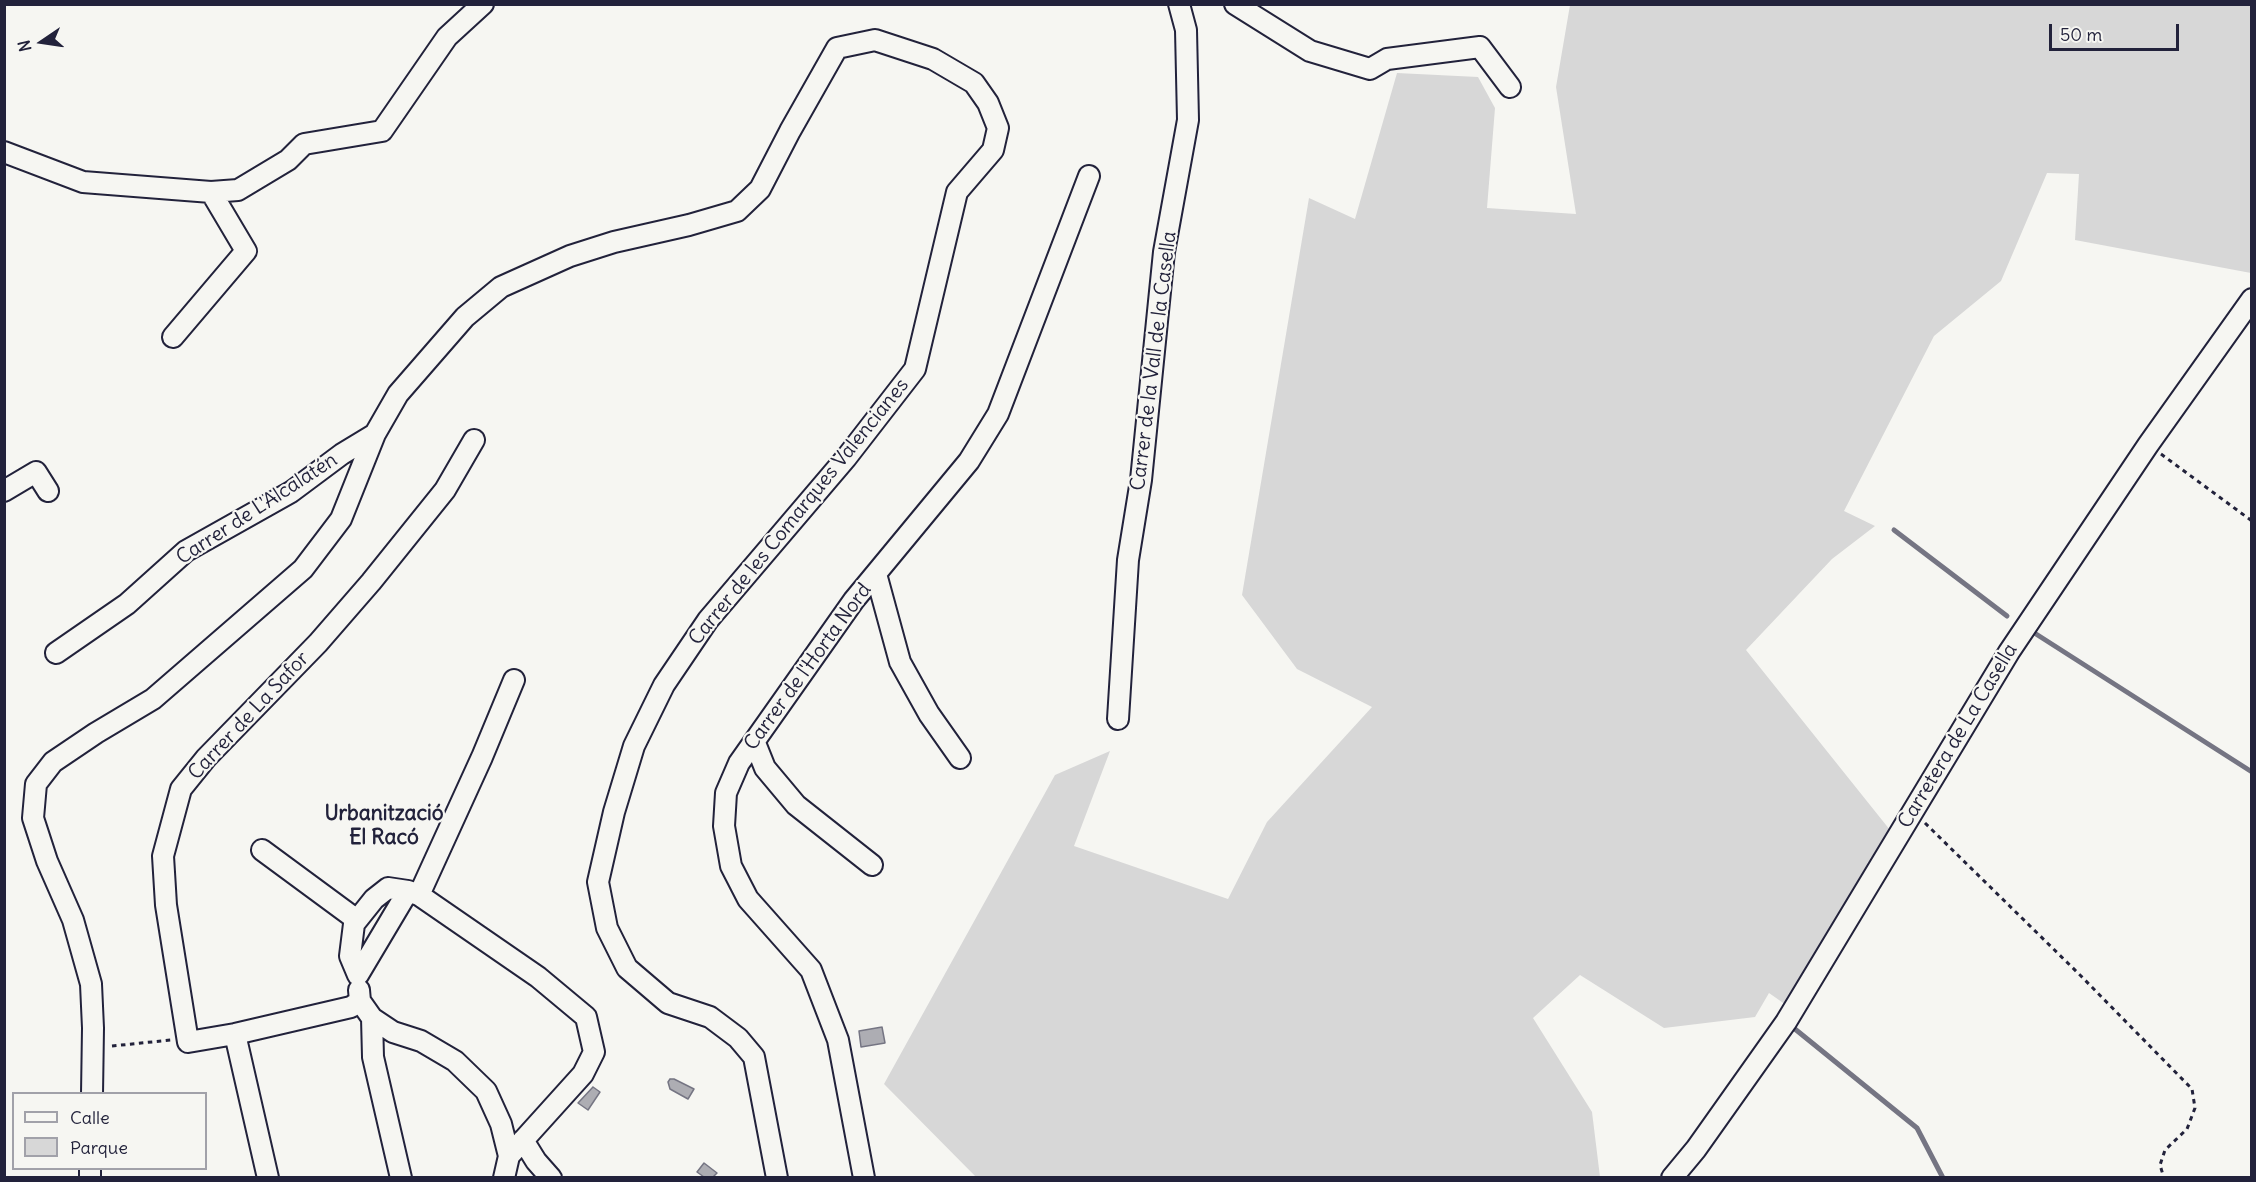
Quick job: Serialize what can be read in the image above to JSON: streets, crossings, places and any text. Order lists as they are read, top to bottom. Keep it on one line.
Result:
{"streets":{"street":["Carrer de la Vall de la Casella","Carrer de L'Alcalatén","Carrer de les Comarques Valencianes","Carrer de l'Horta Nord","Carrer de La Safor","Carretera de La Casella"]},"crossings":[["Carrer de L'Alcalatén","Carrer de les Comarques Valencianes"]],"districts":["Urbanització El Racó"],"legend":["Calle","Parque"],"scale_bar":"50 m","north":"left"}
